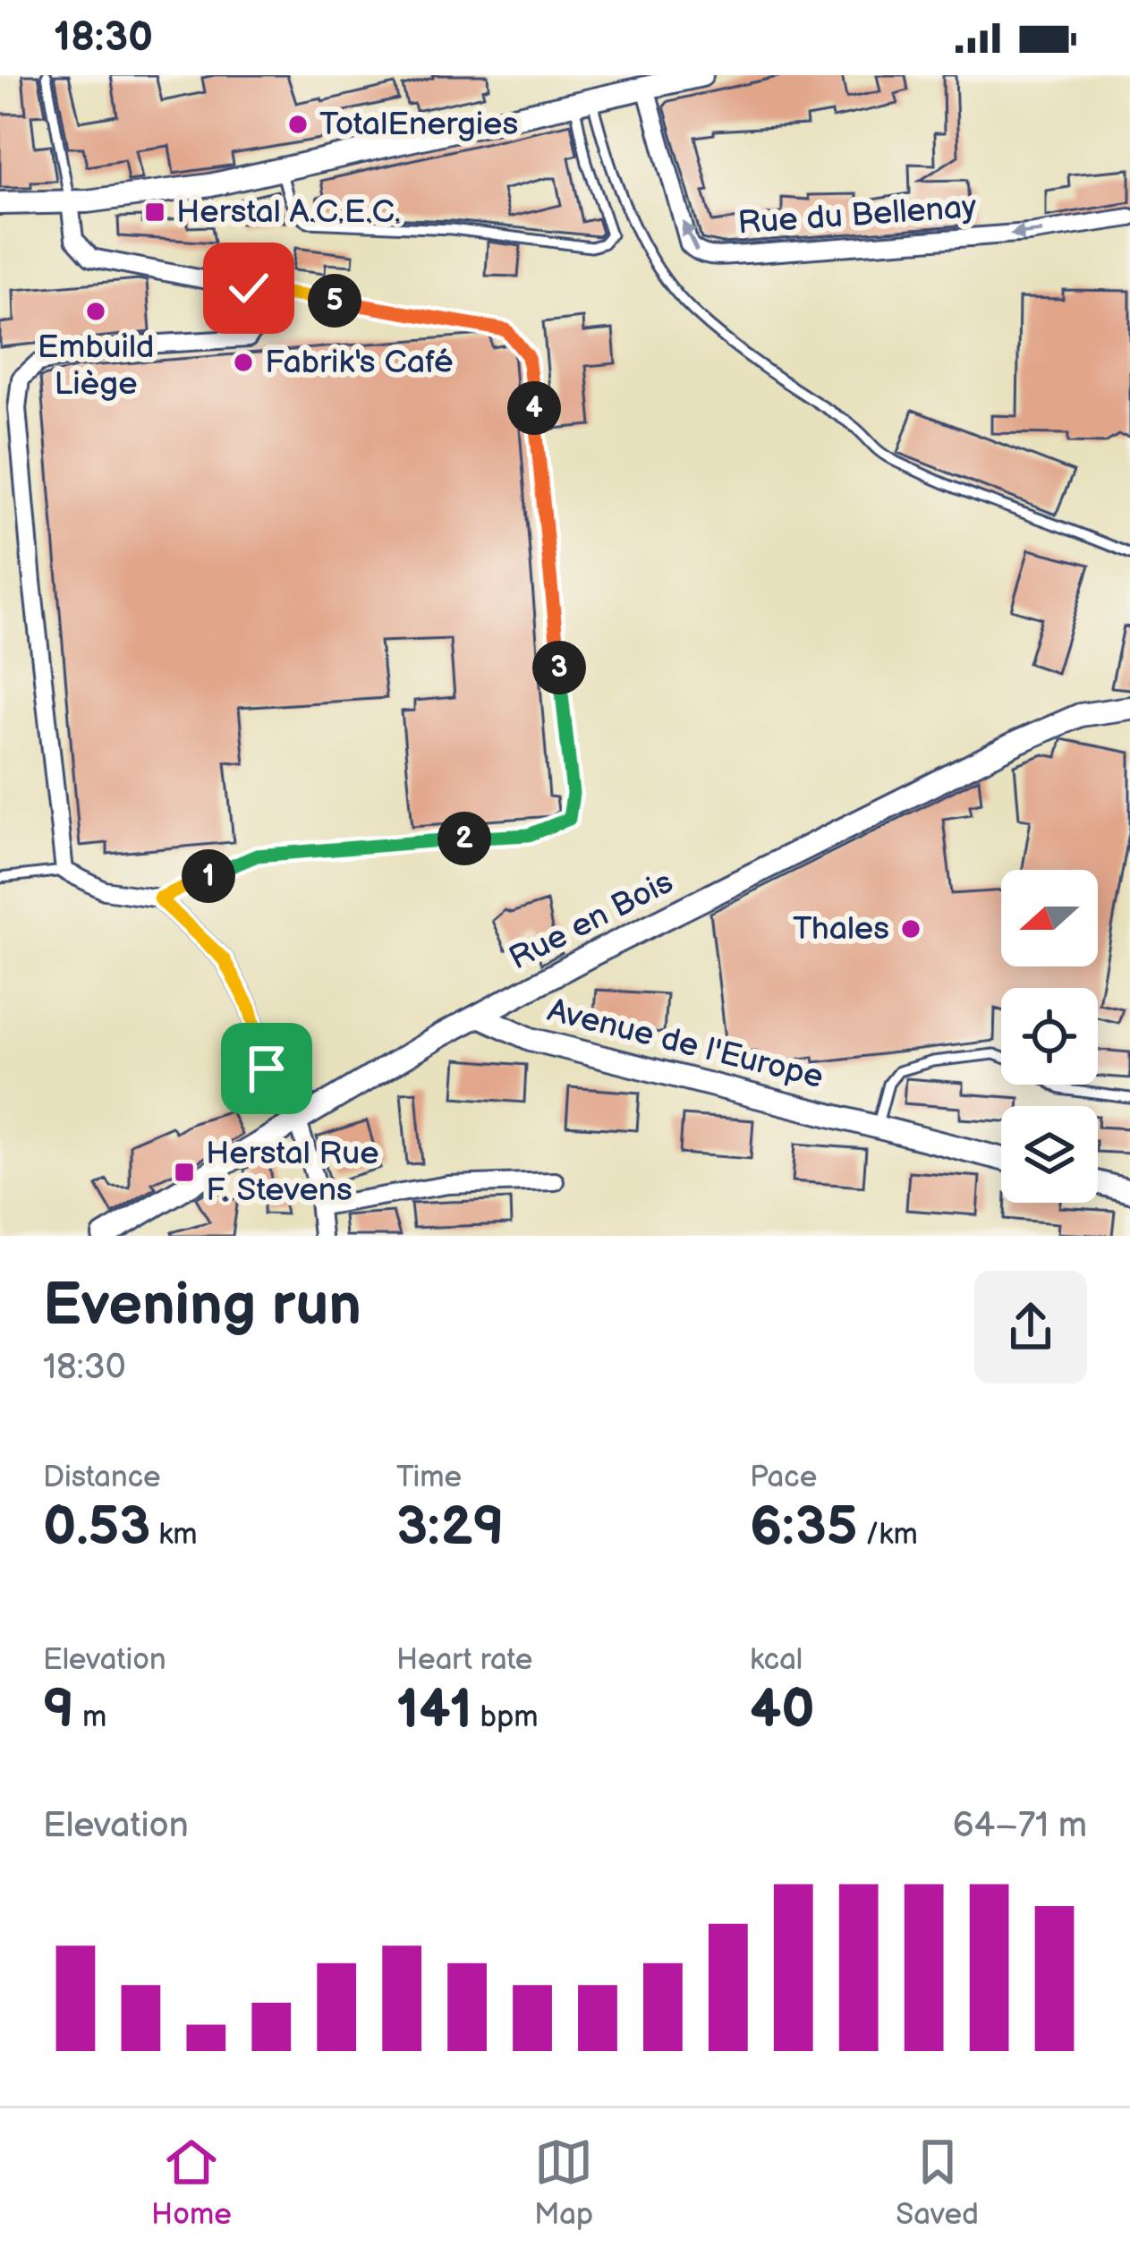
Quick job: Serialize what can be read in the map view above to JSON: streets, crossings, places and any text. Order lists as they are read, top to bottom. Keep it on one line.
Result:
{"streets":{"street":["Rue du Bellenay","Rue en Bois","Avenue de l'Europe"]},"crossings":[["Rue en Bois","Avenue de l'Europe"]],"one_way":["Rue du Bellenay"],"places":{"other":["TotalEnergies","Embuild Liège","Fabrik's Café","Thales"],"transit":["Herstal A.C.E.C.","Herstal Rue F. Stevens"]},"north":"left","page":{"status":"18:30","pins":["5","4","3","2","1"],"heading":["Evening run","18:30"],"stats":[["Distance","0.53 km"],["Time","3:29"],["Pace","6:35 /km"],["Elevation","9 m"],["Heart rate","141 bpm"],["kcal","40"]],"chart":["Elevation","64–71 m"],"tabs":["Home","Map","Saved"]}}
